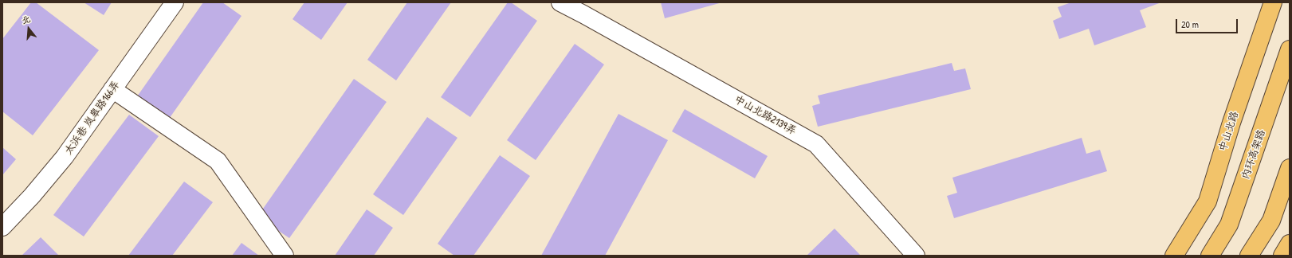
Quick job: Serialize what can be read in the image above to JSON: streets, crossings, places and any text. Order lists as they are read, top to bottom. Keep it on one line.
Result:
{"streets":{"main road":["中山北路","内环高架路"],"street":["中山北路2139弄","太浜巷 岚皋路166弄"]},"scale_bar":"20 m","north":"top"}
